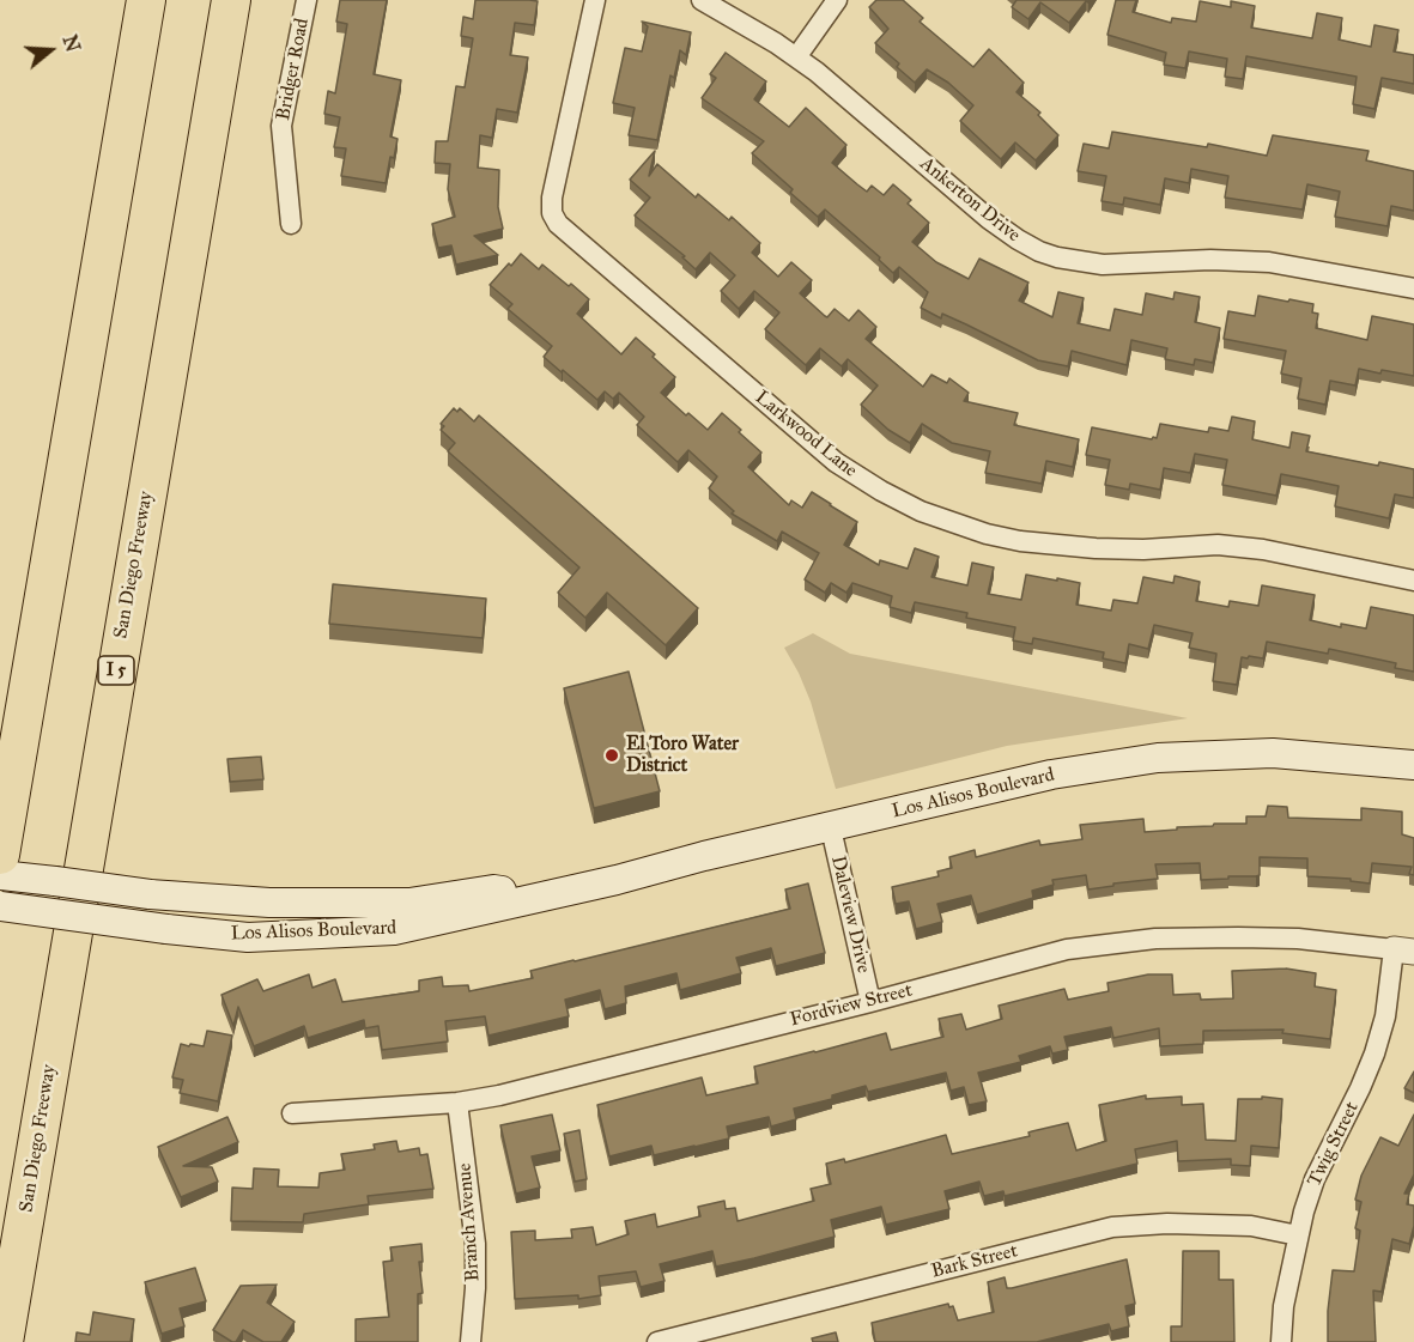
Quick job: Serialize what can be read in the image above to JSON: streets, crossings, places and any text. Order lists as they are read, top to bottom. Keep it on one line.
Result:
{"streets":{"highway":["San Diego Freeway","I 5"],"main road":["Los Alisos Boulevard"],"street":["Bridger Road","Ankerton Drive","Larkwood Lane","Daleview Drive","Fordview Street","Twig Street","Branch Avenue","Bark Street"]},"crossings":[["Los Alisos Boulevard","Daleview Drive"],["Daleview Drive","Fordview Street"],["Fordview Street","Twig Street"],["Fordview Street","Branch Avenue"],["Twig Street","Bark Street"]],"places":["El Toro Water District"],"north":"right"}
